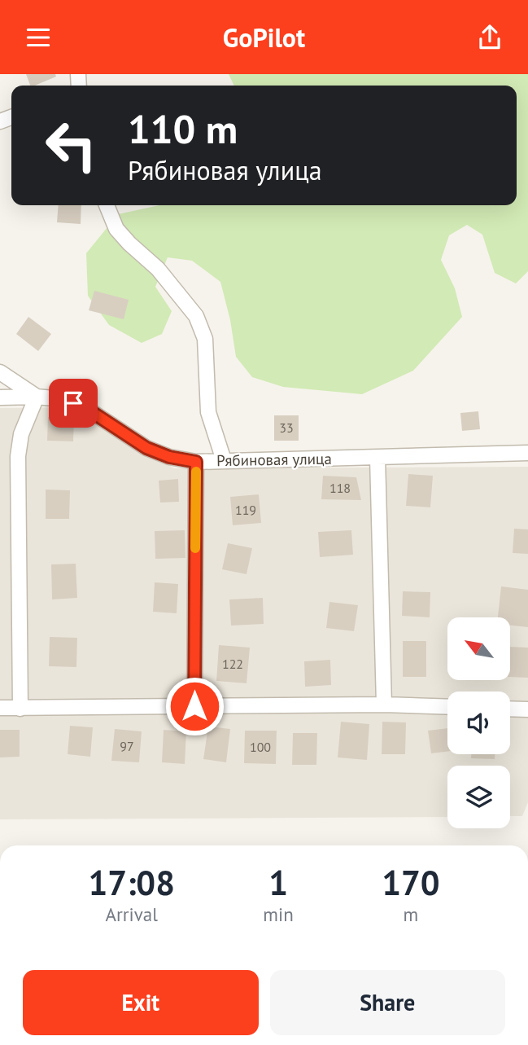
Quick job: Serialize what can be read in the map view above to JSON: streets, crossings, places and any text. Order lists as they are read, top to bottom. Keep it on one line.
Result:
{"streets":{"street":["Рябиновая улица"]},"house_numbers":["33","118","119","122","97","100"],"north":"top left","page":{"header":"GoPilot","turn":["110 m","Рябиновая улица"],"eta":["17:08","Arrival","1","min","170","m"],"buttons":["Exit","Share"]}}
